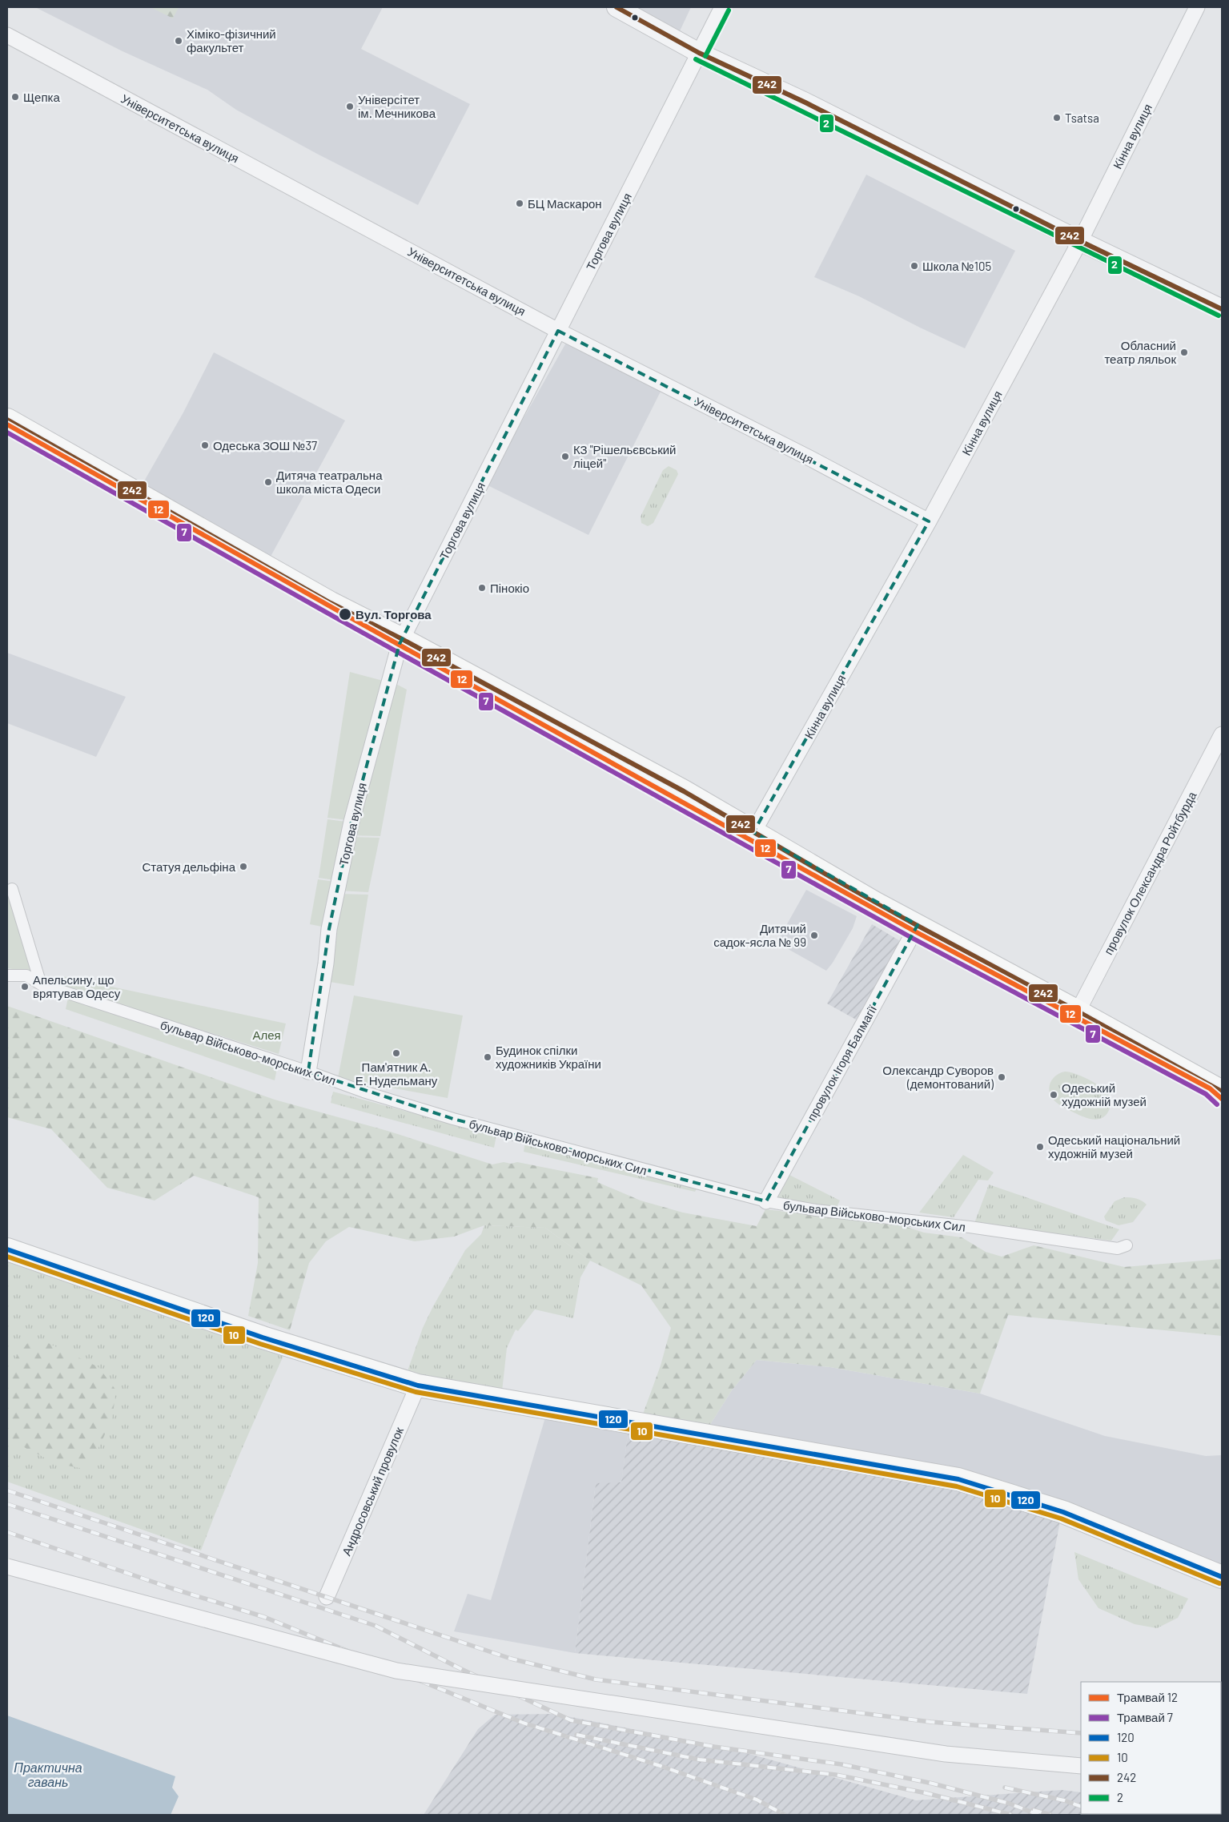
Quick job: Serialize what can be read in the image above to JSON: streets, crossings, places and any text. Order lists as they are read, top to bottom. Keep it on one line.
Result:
{"streets":{"street":["Університетська вулиця","Кінна вулиця","Торгова вулиця","провулок Олександра Ройтбурда","бульвар Військово-морських Сил","провулок Ігоря Балмагії","Андросовський провулок"]},"crossings":[["Університетська вулиця","Кінна вулиця"],["Університетська вулиця","Торгова вулиця"],["Торгова вулиця","бульвар Військово-морських Сил"],["бульвар Військово-морських Сил","провулок Ігоря Балмагії"]],"water":["Практична гавань"],"parks":["Алея"],"places":["Хіміко-фізичний факультет","Щепка","Універсітет ім. Мечникова","Tsatsa","БЦ Маскарон","Школа №105","Обласний театр ляльок","Одеська ЗОШ №37","КЗ \"Рішельєвський ліцей\"","Дитяча театральна школа міста Одеси","Пінокіо","Вул. Торгова","Статуя дельфіна","Дитячий садок-ясла № 99","Апельсину, що врятував Одесу","Пам'ятник А. Е. Нудельману","Будинок спілки художників України","Олександр Суворов (демонтований)","Одеський художній музей","Одеський національний художній музей"],"lines":["transit line 242","transit line 2","tram line 12","tram line 7","transit line 120","transit line 10"],"legend":["Трамвай 12","Трамвай 7","120","10","242","2"]}
